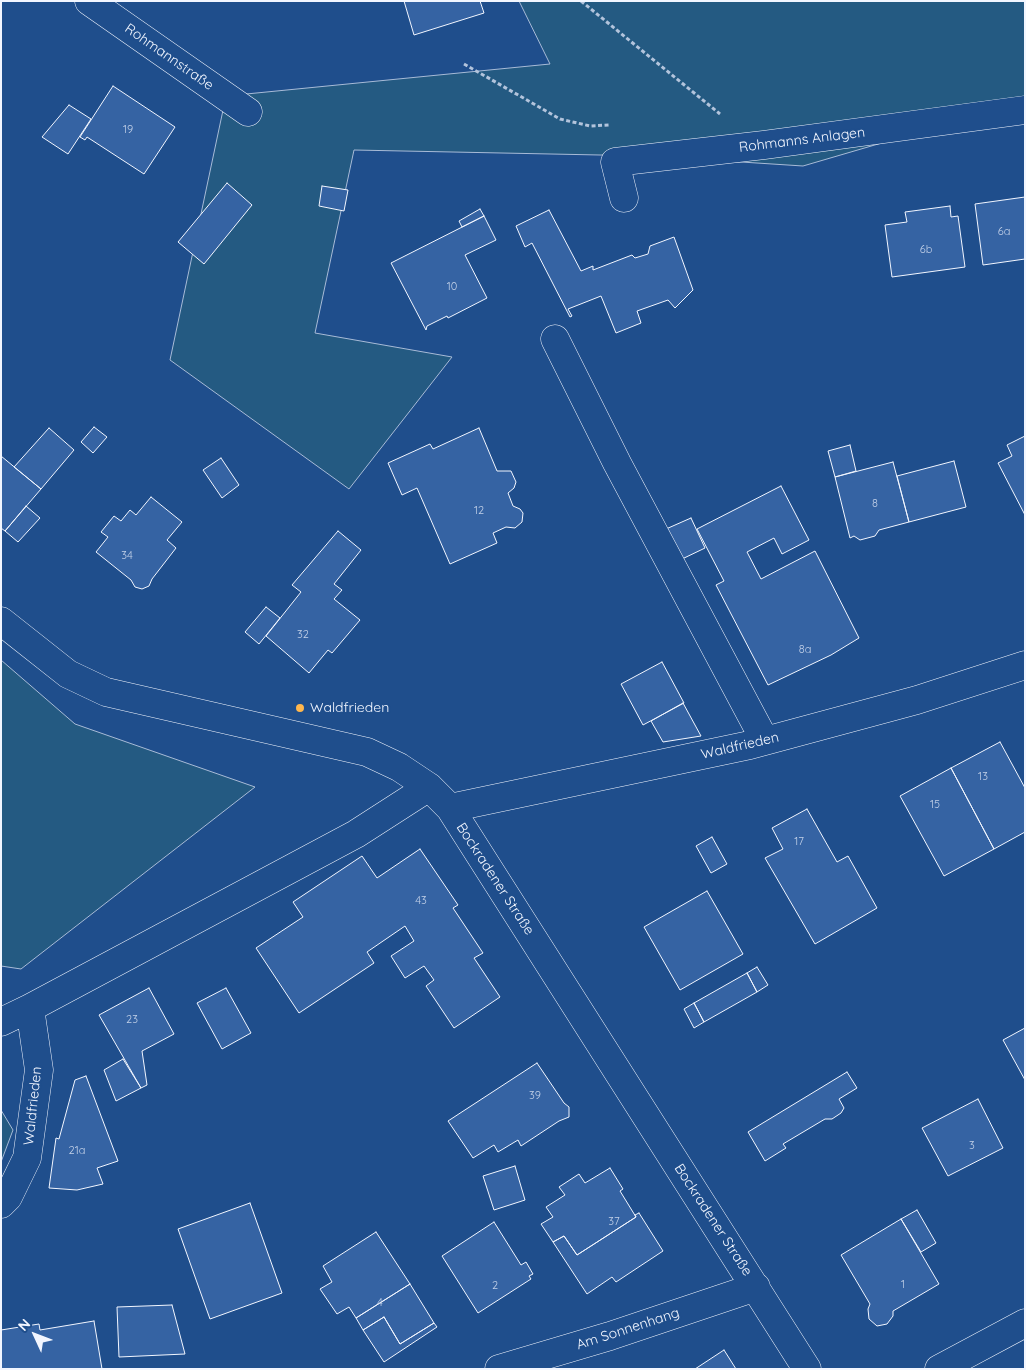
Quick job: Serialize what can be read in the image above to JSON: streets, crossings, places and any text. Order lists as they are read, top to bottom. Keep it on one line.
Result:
{"streets":{"street":["Rohmannstraße","Rohmanns Anlagen","Waldfrieden","Bockradener Straße","Am Sonnenhang"]},"crossings":[["Waldfrieden","Bockradener Straße"],["Bockradener Straße","Am Sonnenhang"]],"places":["Waldfrieden"],"house_numbers":["19","6a","6b","10","8","12","34","32","8a","13","15","17","43","23","39","3","21a","37","1","2","4"],"north":"top left"}
